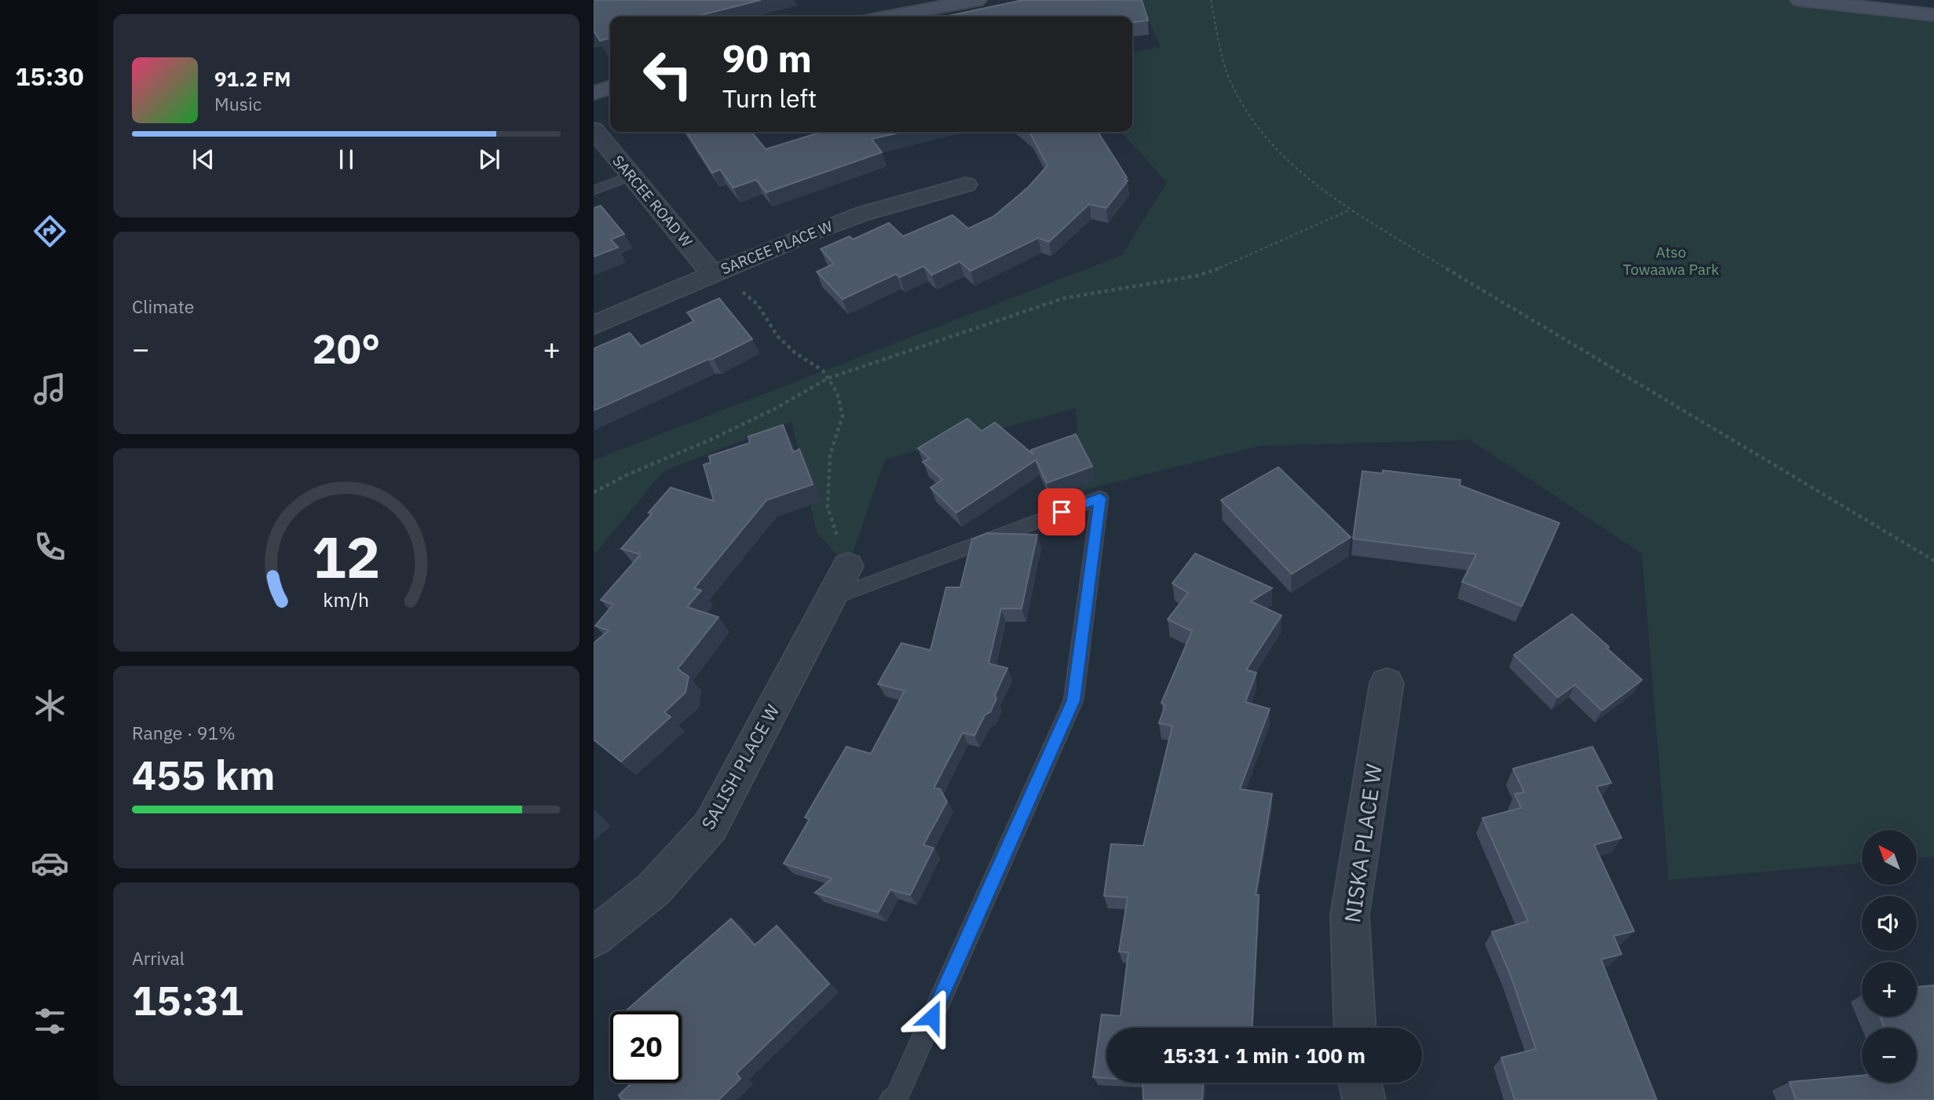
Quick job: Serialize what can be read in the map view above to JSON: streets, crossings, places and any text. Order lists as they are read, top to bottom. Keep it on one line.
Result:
{"streets":{"street":["SARCEE ROAD W","SARCEE PLACE W","SALISH PLACE W","NISKA PLACE W"]},"crossings":[["SARCEE ROAD W","SARCEE PLACE W"]],"parks":["Atso Towaawa Park"],"north":"top left","page":{"tabs":"15:30","turn":["90 m","Turn left"],"song":["91.2 FM","Music"],"tile":["Climate",["Range · 91%","455 km"],["Arrival","15:31"]],"heat":["−","20°","+"],"map_buttons":["+","−"],"limit":"20","trip":"15:31 · 1 min · 100 m","gauge":["12","km/h"]}}
